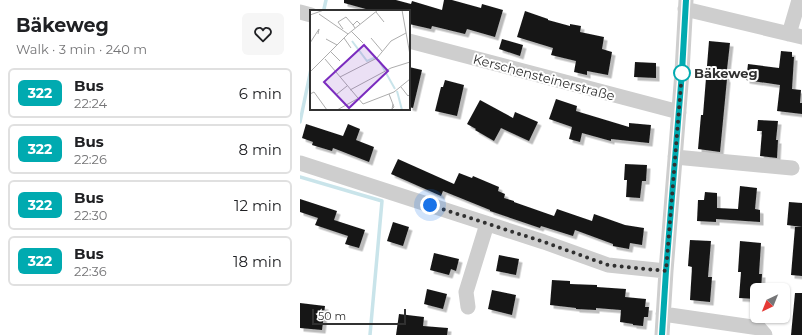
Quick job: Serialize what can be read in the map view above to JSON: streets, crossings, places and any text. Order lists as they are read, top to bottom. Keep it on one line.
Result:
{"streets":{"street":["Kerschensteinerstraße"]},"places":["Bäkeweg"],"lines":["bus line 322"],"scale_bar":"50 m","north":"bottom left","page":{"heading":["Bäkeweg","Walk · 3 min · 240 m"],"list":[{"mark":"322","name":"Bus","note":"22:24","value":"6 min"},{"mark":"322","name":"Bus","note":"22:26","value":"8 min"},{"mark":"322","name":"Bus","note":"22:30","value":"12 min"},{"mark":"322","name":"Bus","note":"22:36","value":"18 min"}],"scale":"50 m"}}
